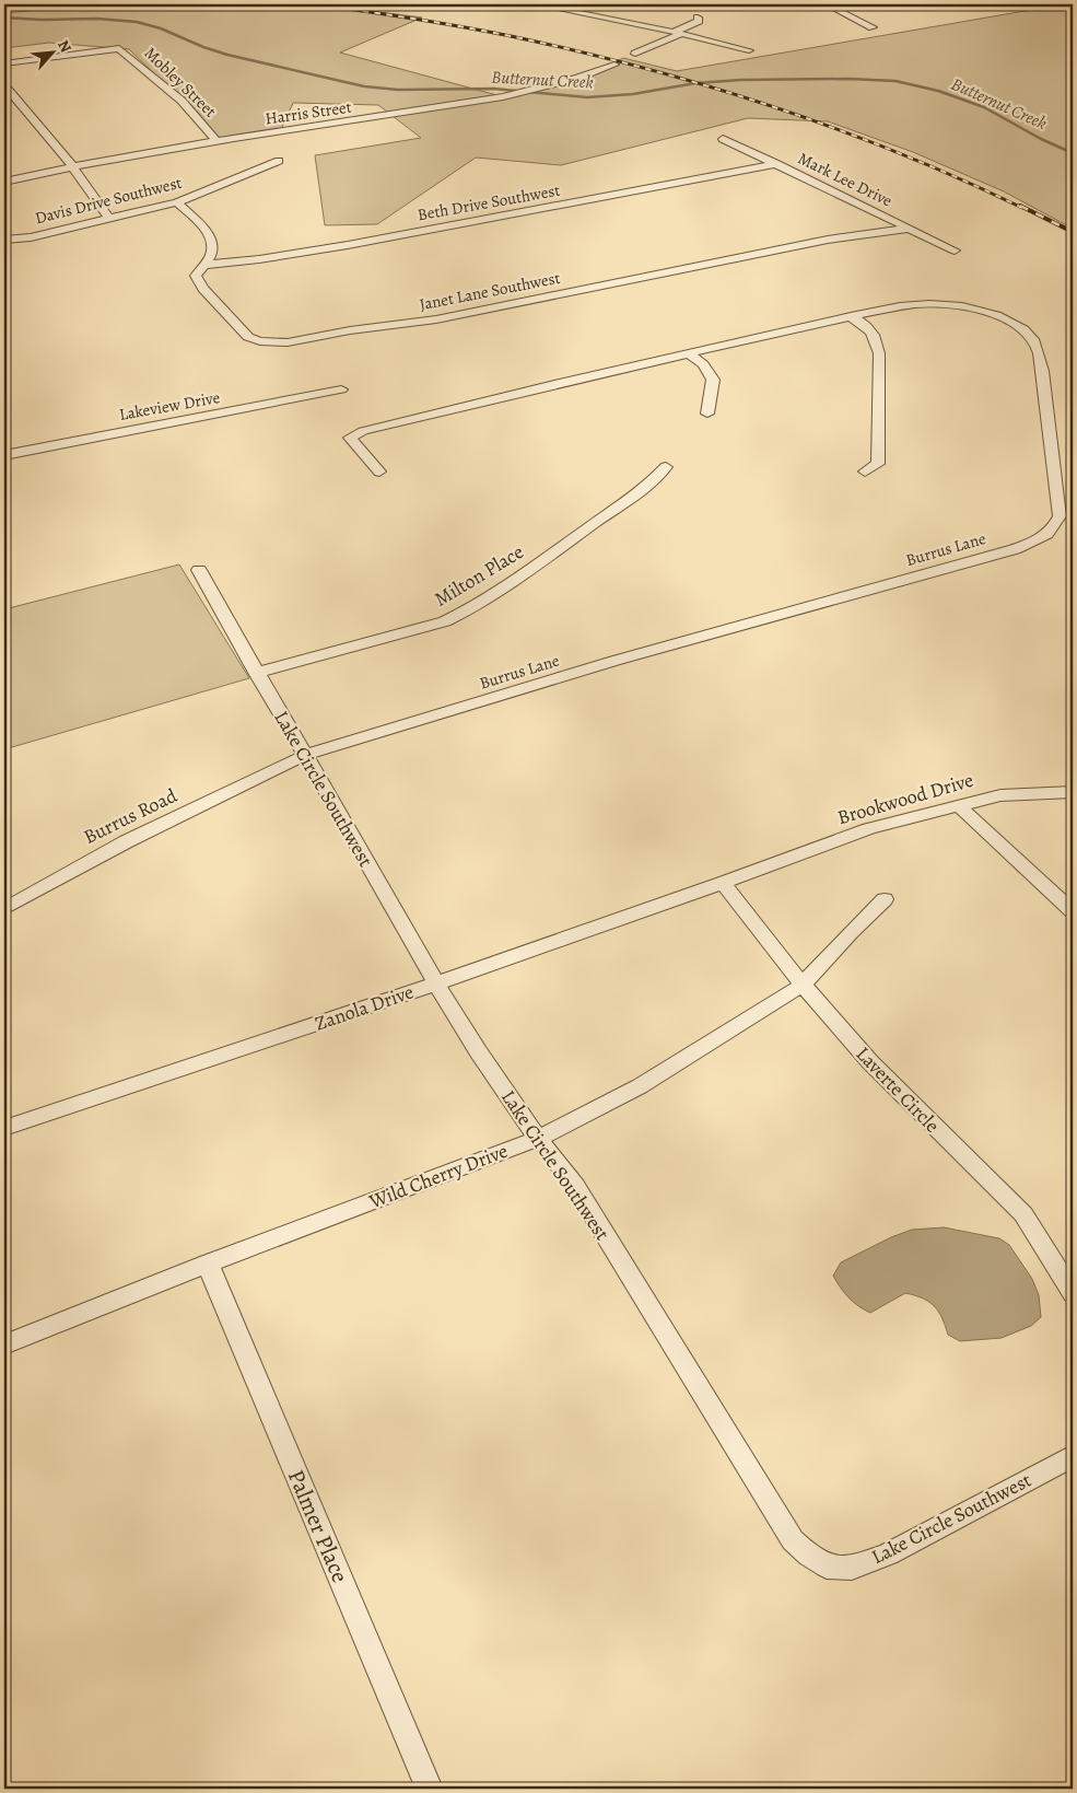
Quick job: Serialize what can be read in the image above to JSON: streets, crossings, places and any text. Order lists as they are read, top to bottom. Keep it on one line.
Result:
{"streets":{"street":["Mobley Street","Harris Street","Mark Lee Drive","Davis Drive Southwest","Beth Drive Southwest","Janet Lane Southwest","Lakeview Drive","Burrus Lane","Milton Place","Lake Circle Southwest","Brookwood Drive","Burrus Road","Zanola Drive","Laverte Circle","Wild Cherry Drive","Palmer Place"]},"crossings":[["Mobley Street","Harris Street"],["Mark Lee Drive","Beth Drive Southwest"],["Mark Lee Drive","Janet Lane Southwest"],["Davis Drive Southwest","Janet Lane Southwest"],["Beth Drive Southwest","Janet Lane Southwest"],["Burrus Lane","Lake Circle Southwest"],["Burrus Lane","Burrus Road"],["Milton Place","Lake Circle Southwest"],["Lake Circle Southwest","Zanola Drive"],["Lake Circle Southwest","Wild Cherry Drive"],["Brookwood Drive","Zanola Drive"],["Brookwood Drive","Laverte Circle"],["Zanola Drive","Laverte Circle"],["Laverte Circle","Wild Cherry Drive"],["Wild Cherry Drive","Palmer Place"]],"water":["Butternut Creek"],"north":"top right"}
